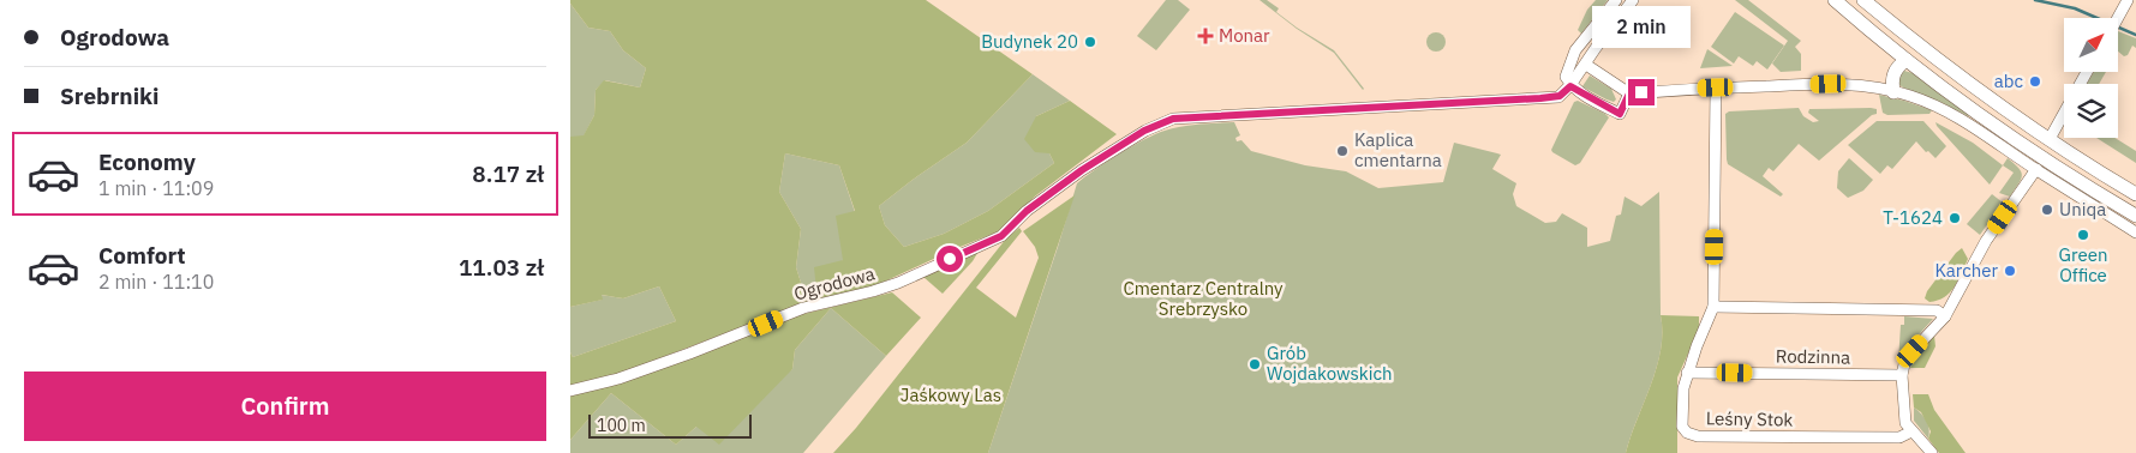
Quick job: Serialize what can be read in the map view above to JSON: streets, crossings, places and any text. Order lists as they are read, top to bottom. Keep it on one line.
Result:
{"streets":{"street":["Ogrodowa","Rodzinna","Leśny Stok"]},"crossings":[["Rodzinna","Leśny Stok"]],"parks":["Cmentarz Centralny Srebrzysko","Jaśkowy Las"],"places":{"health":["Monar"],"other":["Budynek 20","abc","Kaplica cmentarna","Uniqa","T-1624","Green Office","Karcher","Grób Wojdakowskich"]},"scale_bar":"100 m","north":"top right","page":{"banner":["Ogrodowa","Srebrniki"],"bubble":"2 min","list":[{"name":"Economy","note":"1 min · 11:09","value":"8.17 zł"},{"name":"Comfort","note":"2 min · 11:10","value":"11.03 zł"}],"buttons":"Confirm","scale":"100 m"}}
